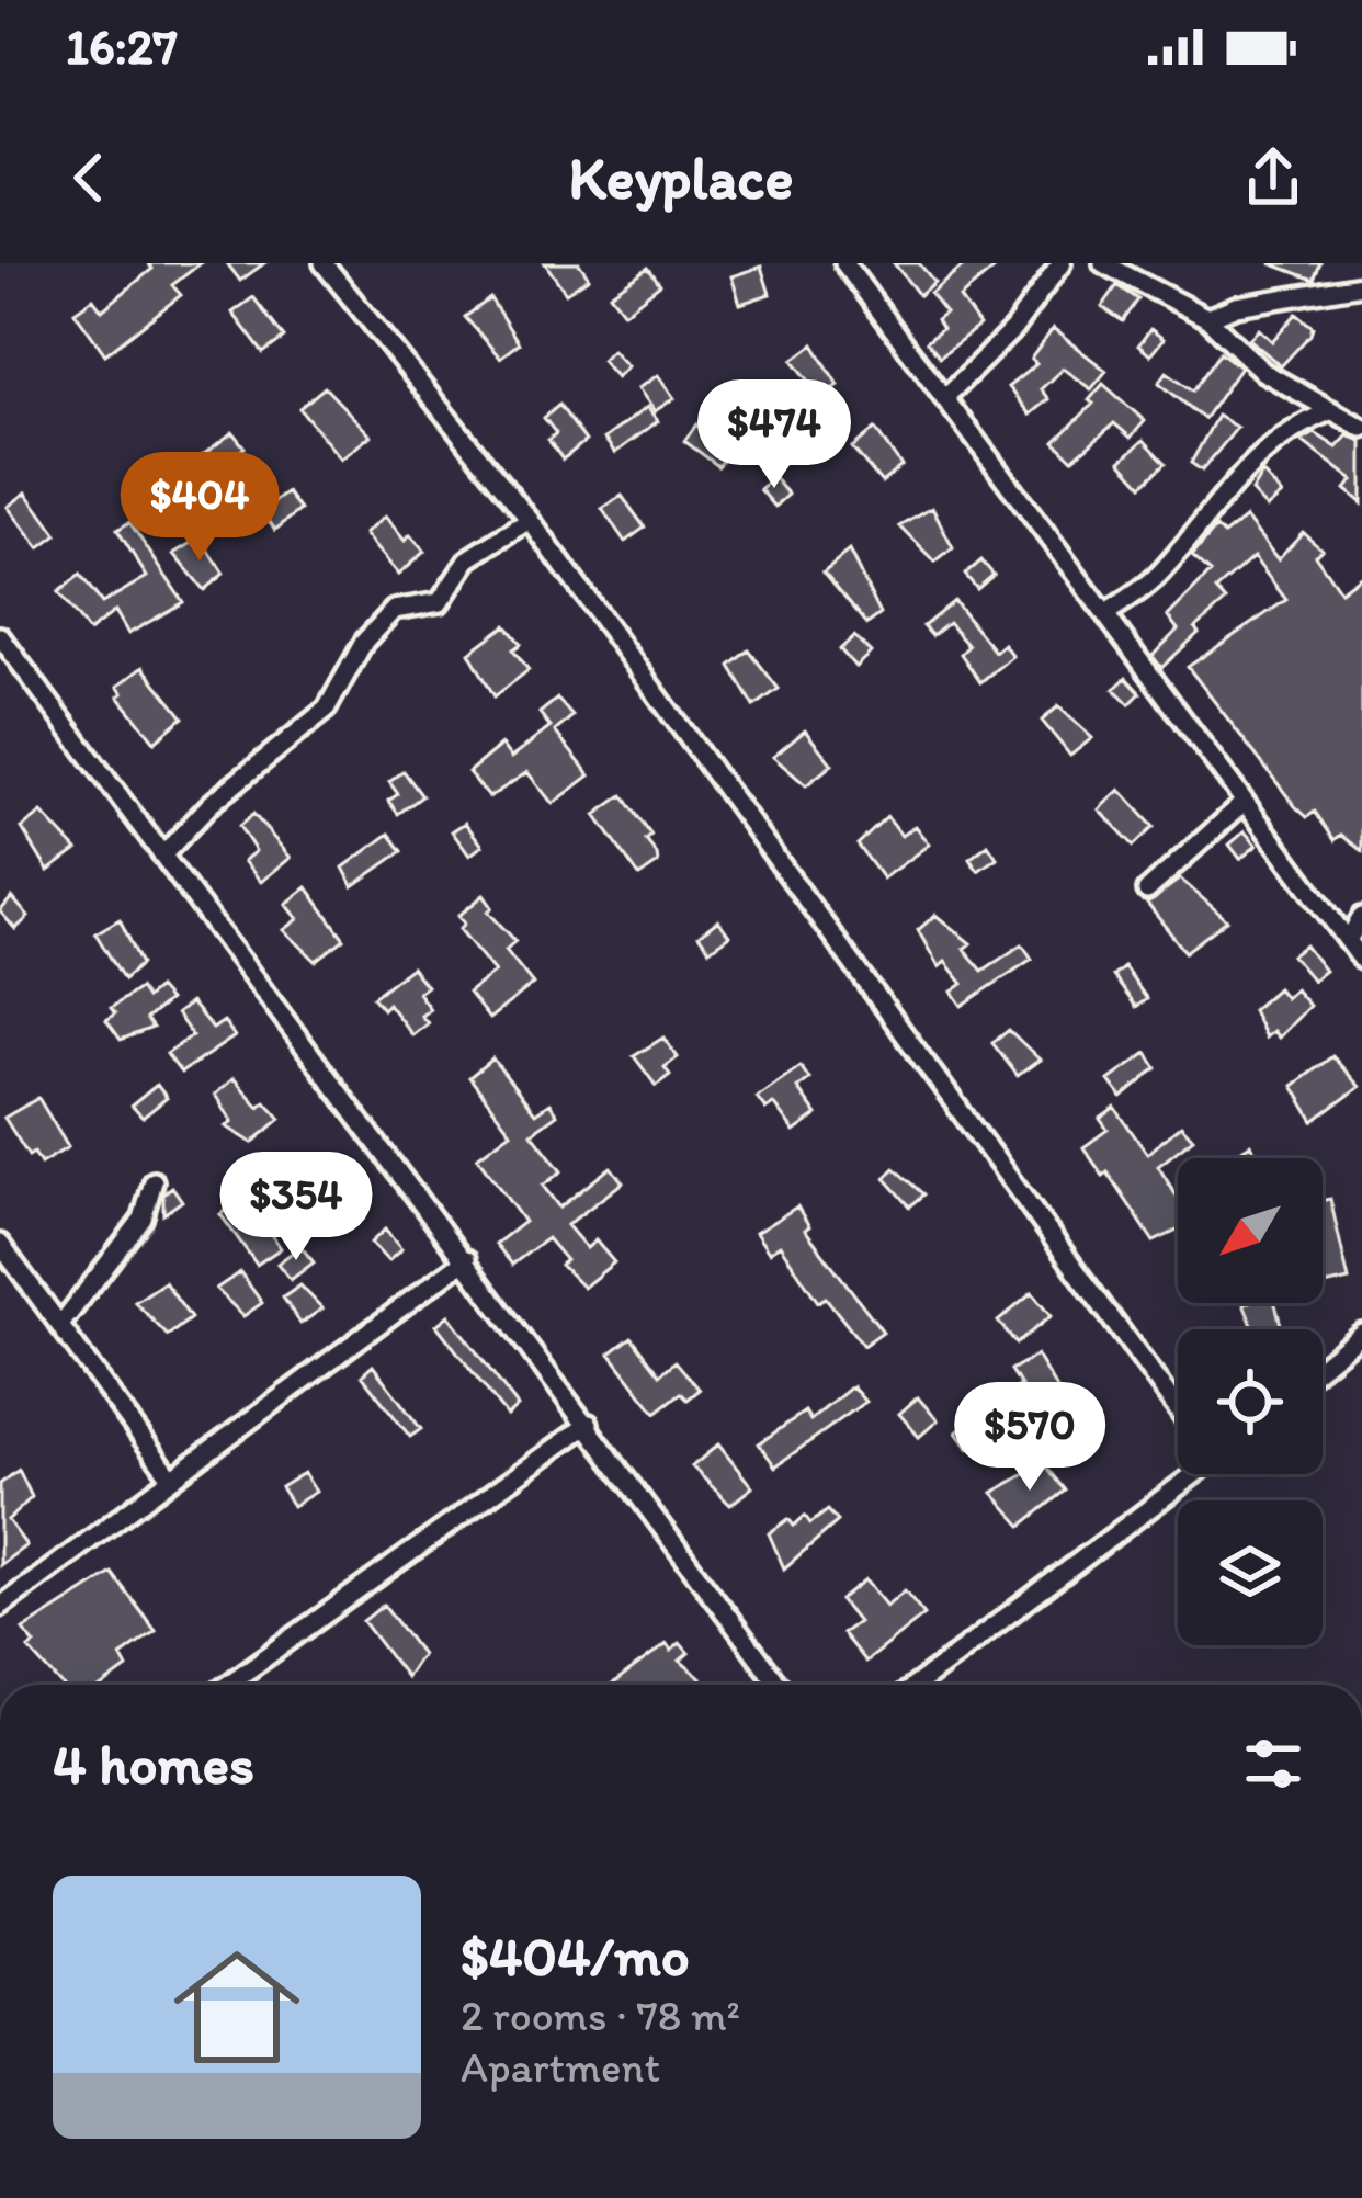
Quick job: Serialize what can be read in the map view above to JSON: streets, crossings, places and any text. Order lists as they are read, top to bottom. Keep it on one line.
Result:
{"north":"bottom left","page":{"status":"16:27","header":"Keyplace","price":["$474","$404","$354","$570"],"heading":"4 homes","list":[{"name":"$404/mo","note":"2 rooms · 78 m² · Apartment"}]}}
